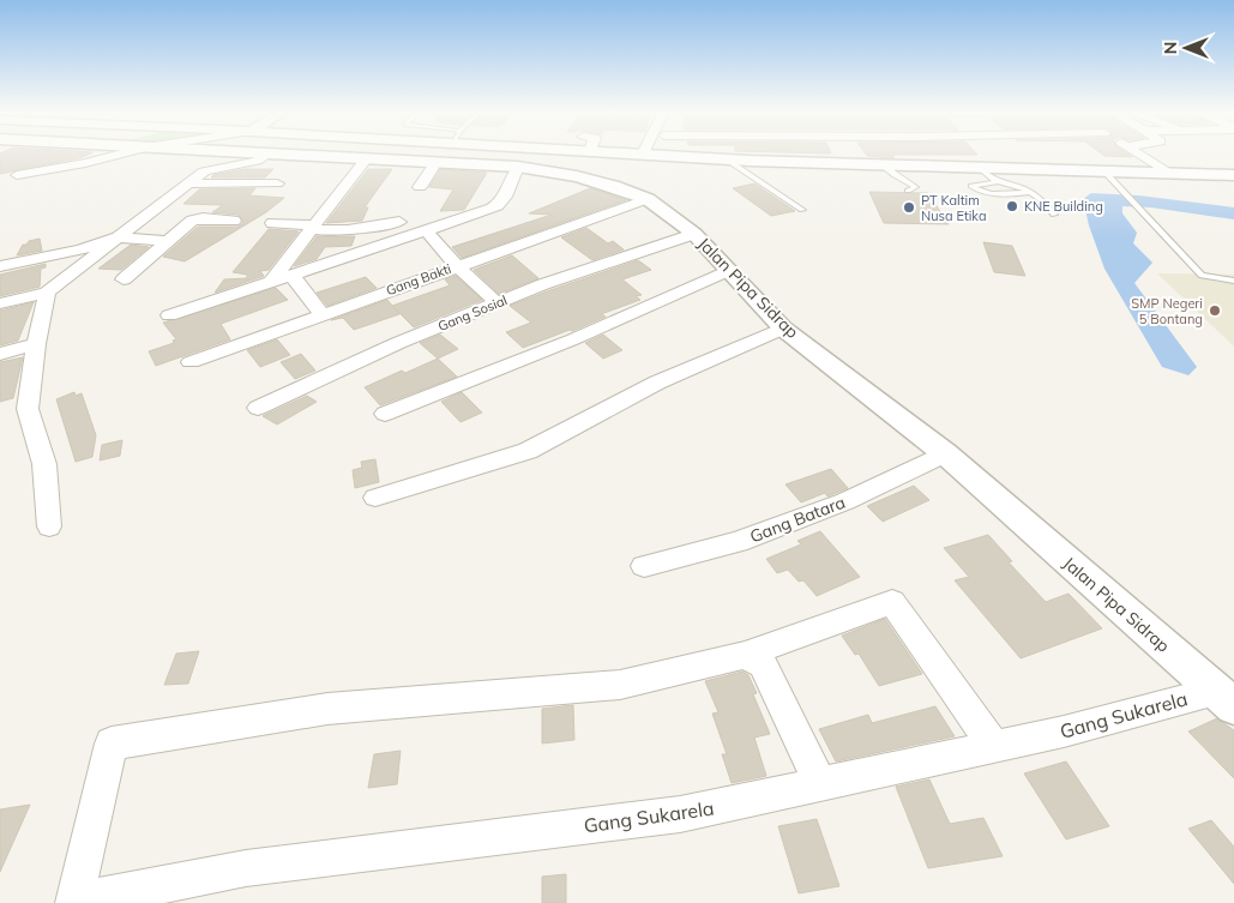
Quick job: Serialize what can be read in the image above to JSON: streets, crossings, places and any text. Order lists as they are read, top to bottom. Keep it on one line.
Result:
{"streets":{"street":["Gang Bakti","Jalan Pipa Sidrap","Gang Sosial","Gang Batara","Gang Sukarela"]},"crossings":[["Gang Bakti","Jalan Pipa Sidrap"],["Jalan Pipa Sidrap","Gang Sosial"],["Jalan Pipa Sidrap","Gang Batara"],["Jalan Pipa Sidrap","Gang Sukarela"]],"places":["KNE Building","PT Kaltim Nusa Etika","SMP Negeri 5 Bontang"],"north":"left"}
